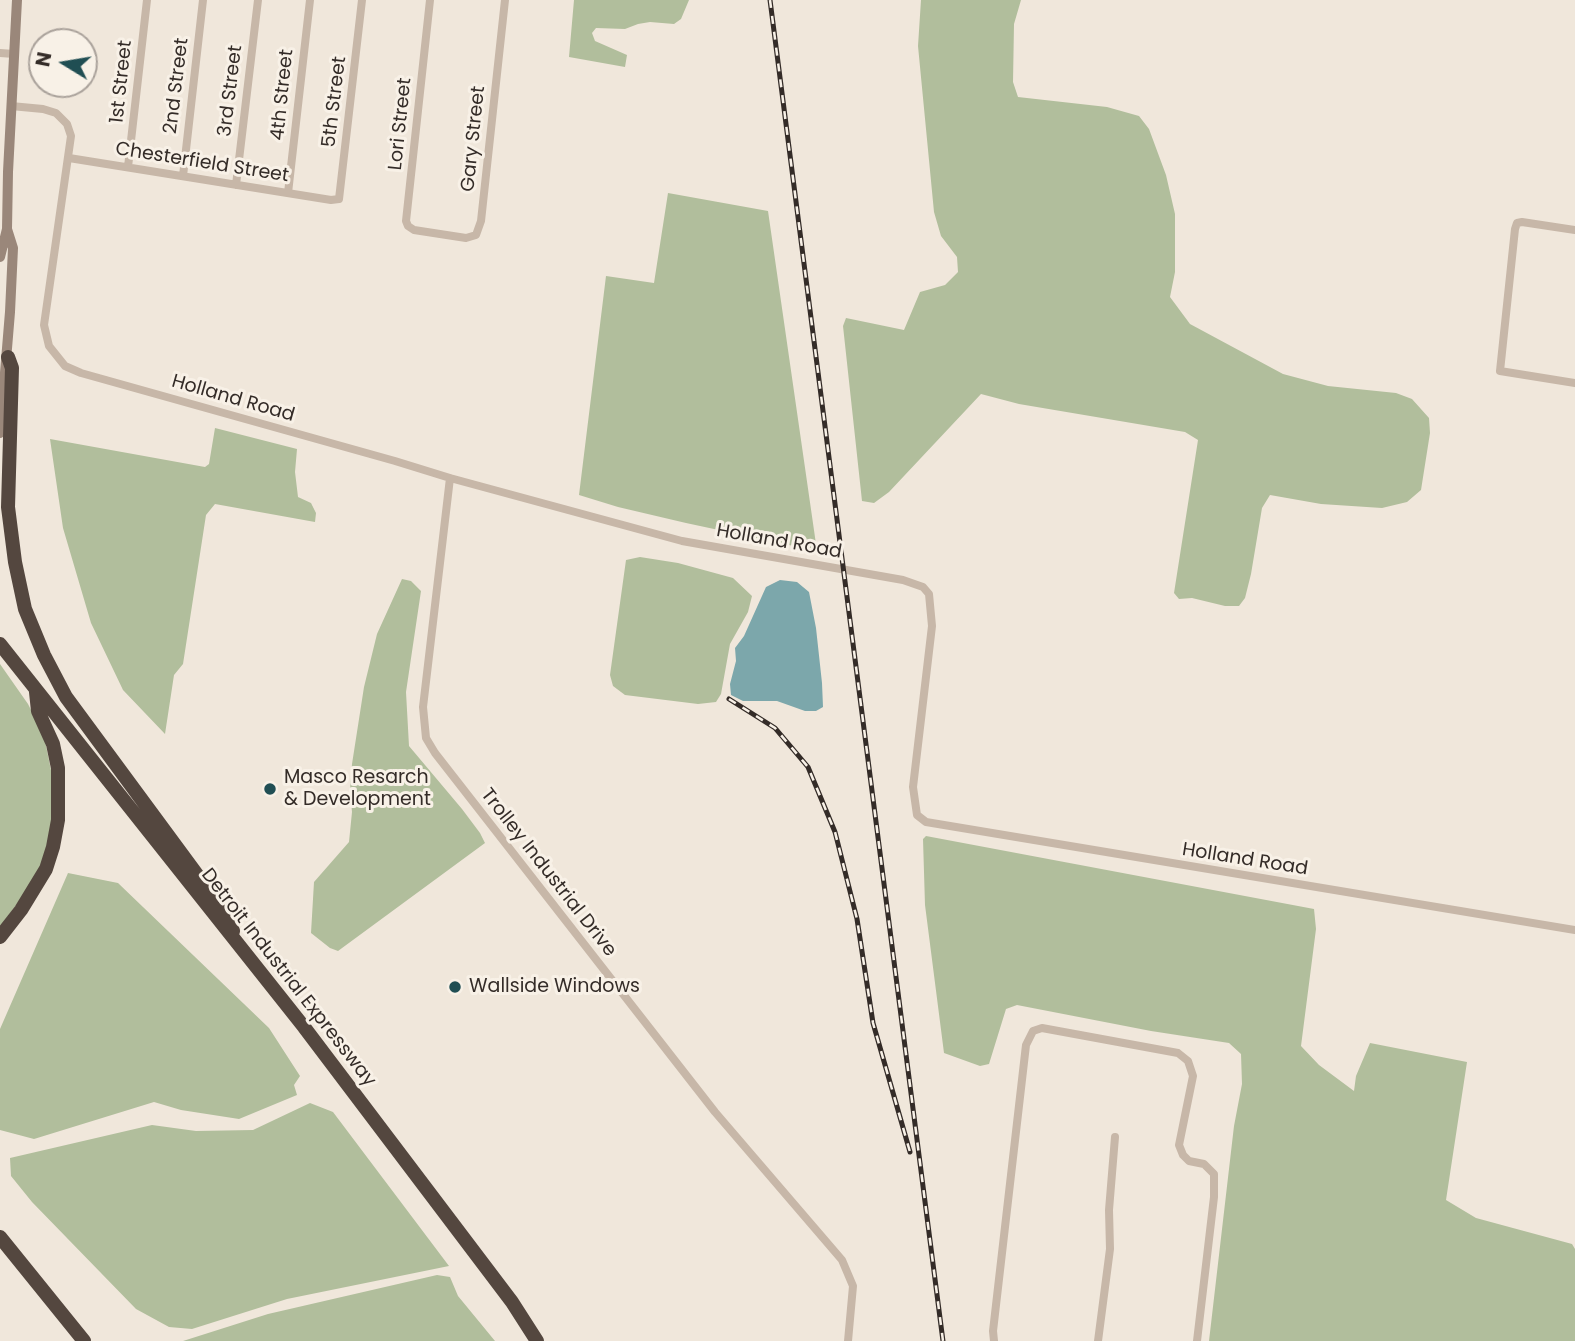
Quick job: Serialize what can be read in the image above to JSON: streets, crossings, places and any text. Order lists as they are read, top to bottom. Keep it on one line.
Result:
{"streets":{"highway":["Detroit Industrial Expressway"],"street":["1st Street","2nd Street","3rd Street","4th Street","5th Street","Lori Street","Gary Street","Chesterfield Street","Holland Road","Trolley Industrial Drive"]},"crossings":[["1st Street","Chesterfield Street"],["2nd Street","Chesterfield Street"],["3rd Street","Chesterfield Street"],["4th Street","Chesterfield Street"],["5th Street","Chesterfield Street"],["Lori Street","Gary Street"],["Chesterfield Street","Holland Road"],["Holland Road","Trolley Industrial Drive"]],"places":["Masco Resarch & Development","Wallside Windows"],"north":"left"}
